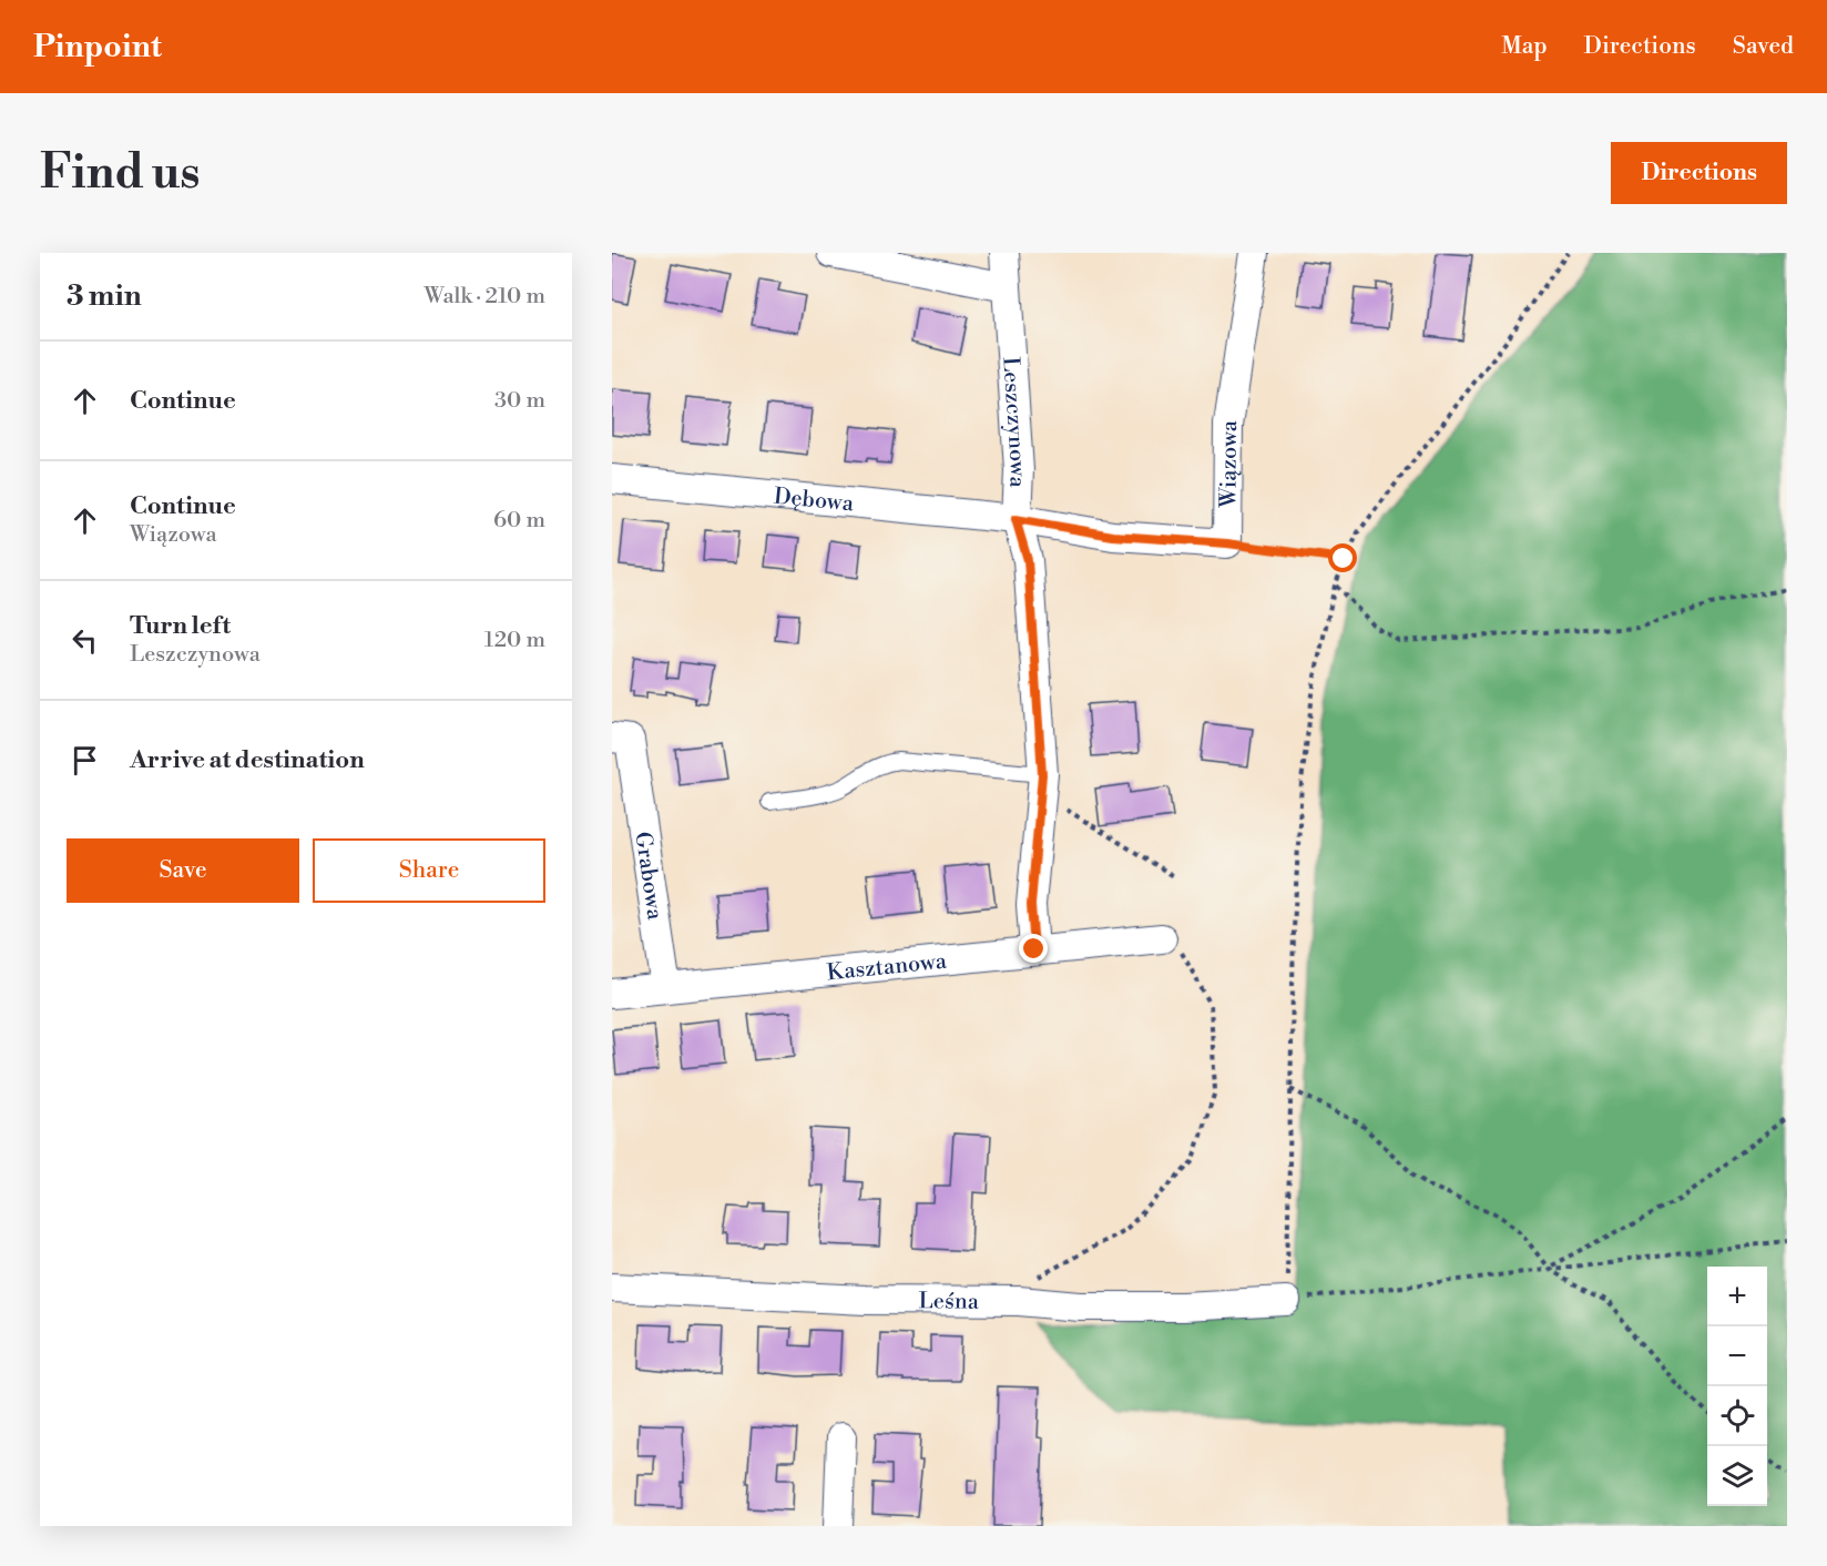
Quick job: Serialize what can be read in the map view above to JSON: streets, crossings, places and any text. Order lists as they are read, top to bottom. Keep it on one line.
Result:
{"streets":{"street":["Leszczynowa","Wiązowa","Dębowa","Grabowa","Kasztanowa","Leśna"]},"crossings":[["Leszczynowa","Dębowa"],["Leszczynowa","Kasztanowa"],["Grabowa","Kasztanowa"]],"page":{"header":"Pinpoint","nav":["Map","Directions","Saved"],"buttons":["Directions",["Save","Share"]],"title":"Find us","heading":["3 min","Walk · 210 m"],"list":[["Continue","30 m"],["Continue","Wiązowa","60 m"],["Turn left","Leszczynowa","120 m"],"Arrive at destination"],"map_buttons":["+","−"]}}
